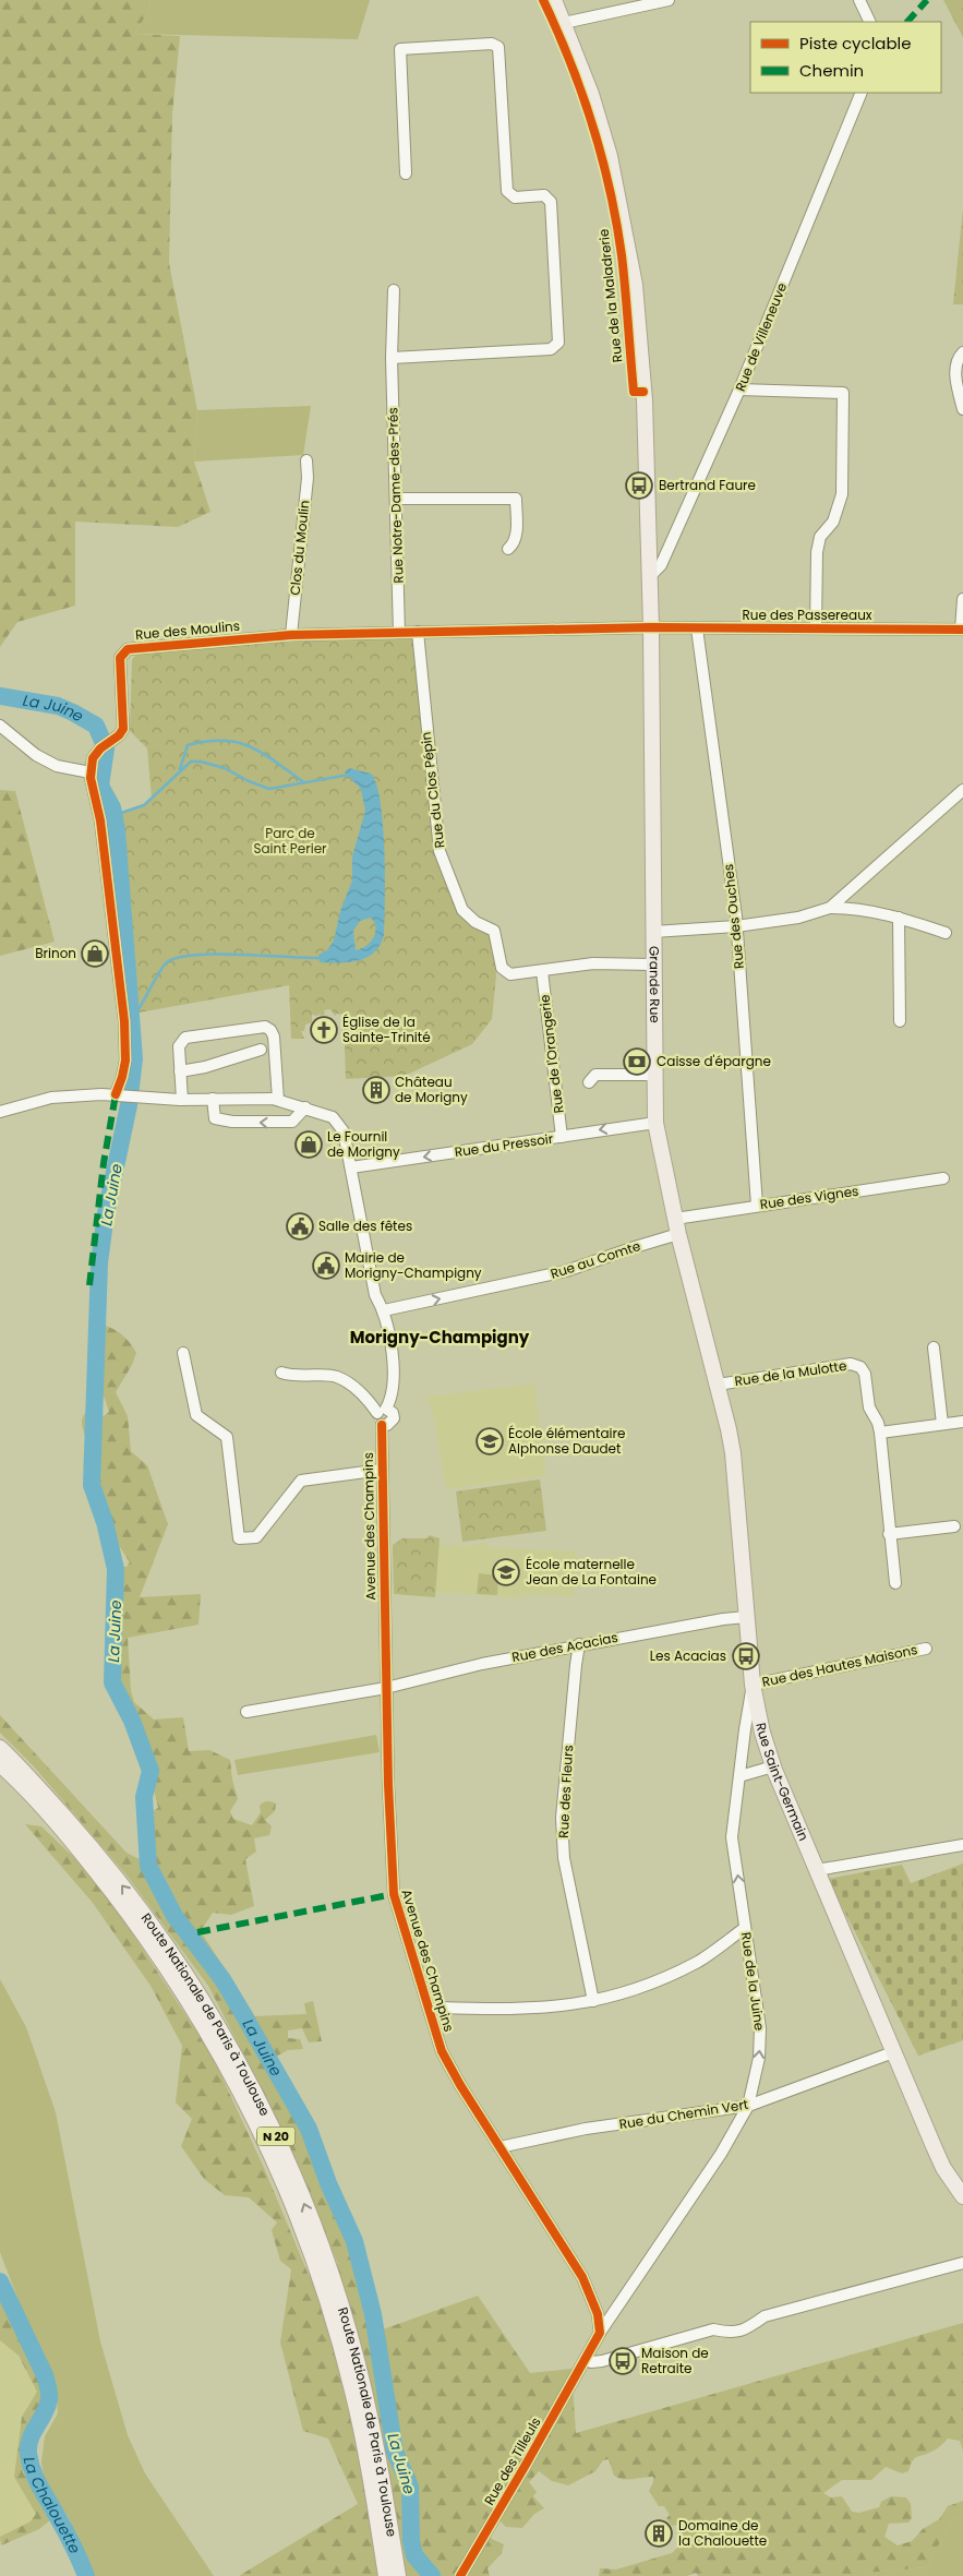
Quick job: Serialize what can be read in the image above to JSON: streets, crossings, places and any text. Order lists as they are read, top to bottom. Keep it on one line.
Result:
{"streets":{"main road":["Rue de la Maladrerie","Grande Rue","Rue Saint-Germain","Route Nationale de Paris à Toulouse","N 20"],"street":["Rue de Villeneuve","Rue Notre-Dame-des-Prés","Clos du Moulin","Rue des Passereaux","Rue des Moulins","Rue du Clos Pépin","Rue des Ouches","Rue de l'Orangerie","Rue du Pressoir","Rue des Vignes","Rue au Comte","Rue de la Mulotte","Avenue des Champins","Rue des Acacias","Rue des Hautes Maisons","Rue des Fleurs","Rue de la Juine","Rue du Chemin Vert","Rue des Tilleuls"]},"crossings":[["Rue de la Maladrerie","Rue de Villeneuve"],["Rue de la Maladrerie","Rue des Passereaux"],["Rue de la Maladrerie","Rue des Moulins"],["Rue de la Maladrerie","Grande Rue"],["Rue Notre-Dame-des-Prés","Rue des Moulins"],["Clos du Moulin","Rue des Moulins"],["Rue des Passereaux","Rue des Moulins"],["Rue des Passereaux","Rue des Ouches"],["Rue des Passereaux","Grande Rue"],["Rue des Moulins","Rue du Clos Pépin"],["Rue des Moulins","Grande Rue"],["Rue du Clos Pépin","Grande Rue"],["Rue du Clos Pépin","Rue de l'Orangerie"],["Rue des Ouches","Rue des Vignes"],["Grande Rue","Rue du Pressoir"],["Grande Rue","Rue des Vignes"],["Grande Rue","Rue au Comte"],["Grande Rue","Rue Saint-Germain"],["Rue de l'Orangerie","Rue du Pressoir"],["Rue des Vignes","Rue au Comte"],["Rue de la Mulotte","Rue Saint-Germain"],["Avenue des Champins","Rue des Acacias"],["Avenue des Champins","Rue de la Juine"],["Avenue des Champins","Rue du Chemin Vert"],["Rue des Acacias","Rue Saint-Germain"],["Rue des Acacias","Rue des Fleurs"],["Rue des Hautes Maisons","Rue Saint-Germain"],["Rue des Hautes Maisons","Rue de la Juine"],["Rue Saint-Germain","Rue de la Juine"],["Rue Saint-Germain","Rue du Chemin Vert"],["Rue de la Juine","Rue du Chemin Vert"]],"one_way":["Rue du Pressoir","Rue au Comte","Rue de la Juine"],"districts":["Morigny-Champigny"],"water":["La Juine","La Chalouette"],"parks":["Parc de Saint Perier"],"places":{"bus stop":["Bertrand Faure","Les Acacias","Maison de Retraite"],"shop":["Brinon","Le Fournil de Morigny"],"church":["Église de la Sainte-Trinité"],"bank":["Caisse d'épargne"],"building":["Château de Morigny","Domaine de la Chalouette"],"public building":["Salle des fêtes","Mairie de Morigny-Champigny"],"school or university":["École élémentaire Alphonse Daudet","École maternelle Jean de La Fontaine"]},"legend":["Piste cyclable","Chemin"]}
